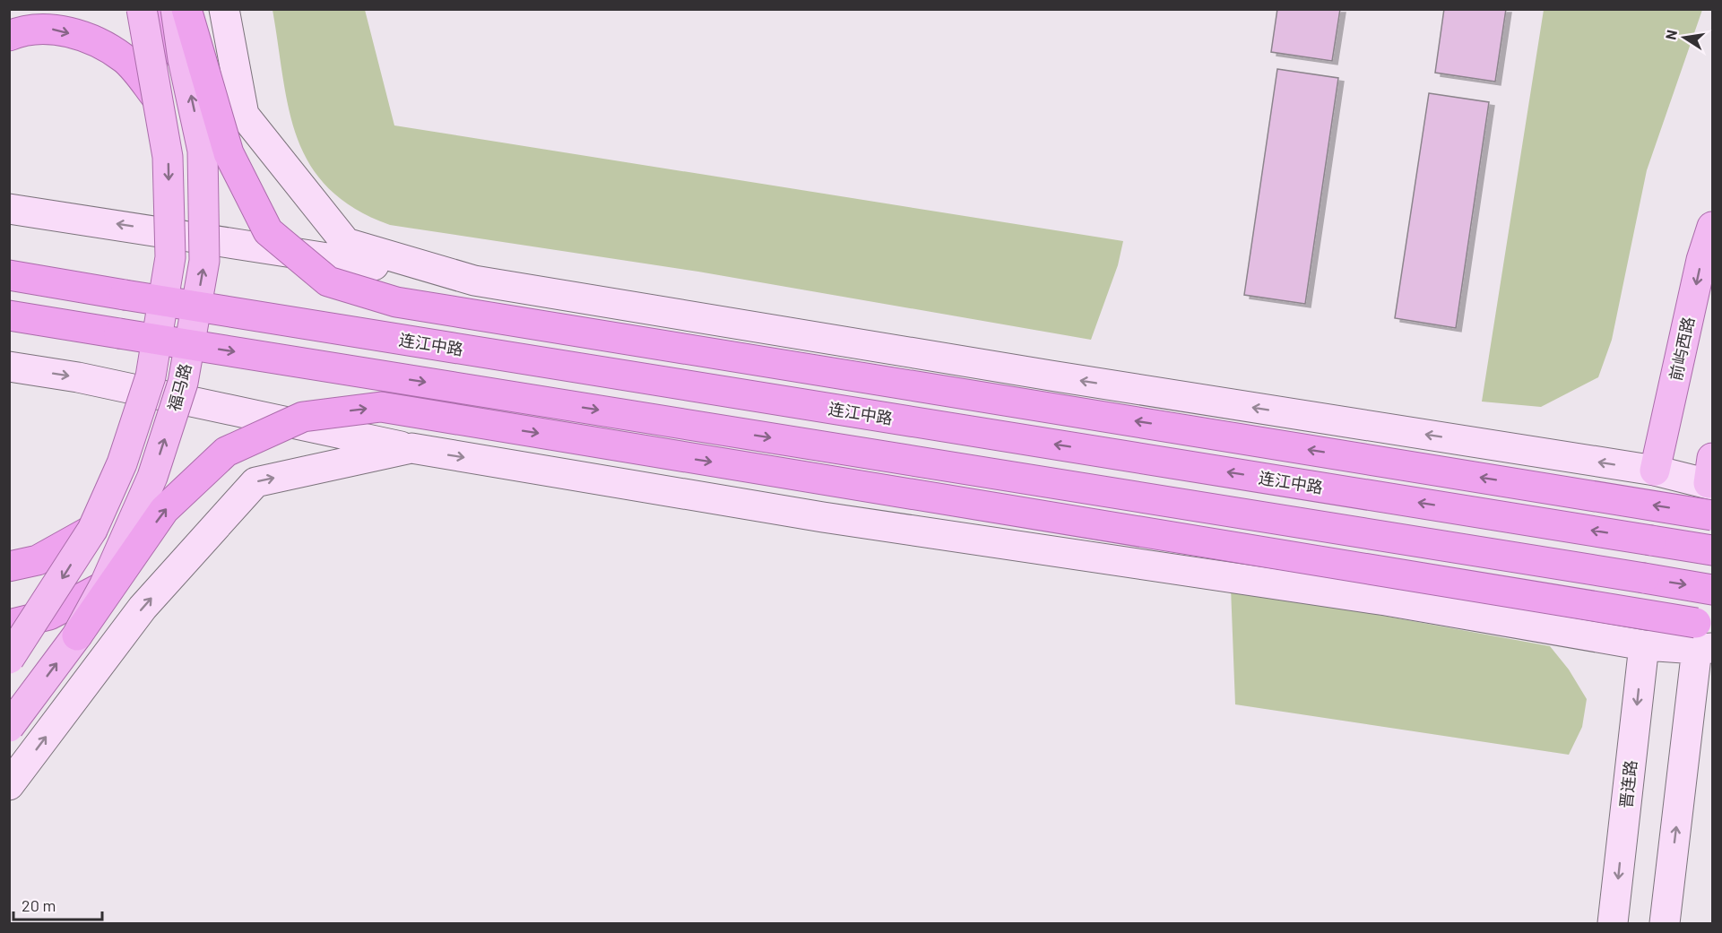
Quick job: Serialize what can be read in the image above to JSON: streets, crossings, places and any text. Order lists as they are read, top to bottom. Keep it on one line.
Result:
{"streets":{"highway":["连江中路"],"main road":["前屿西路","福马路","晋连路"]},"one_way":["前屿西路"],"scale_bar":"20 m","north":"left"}
